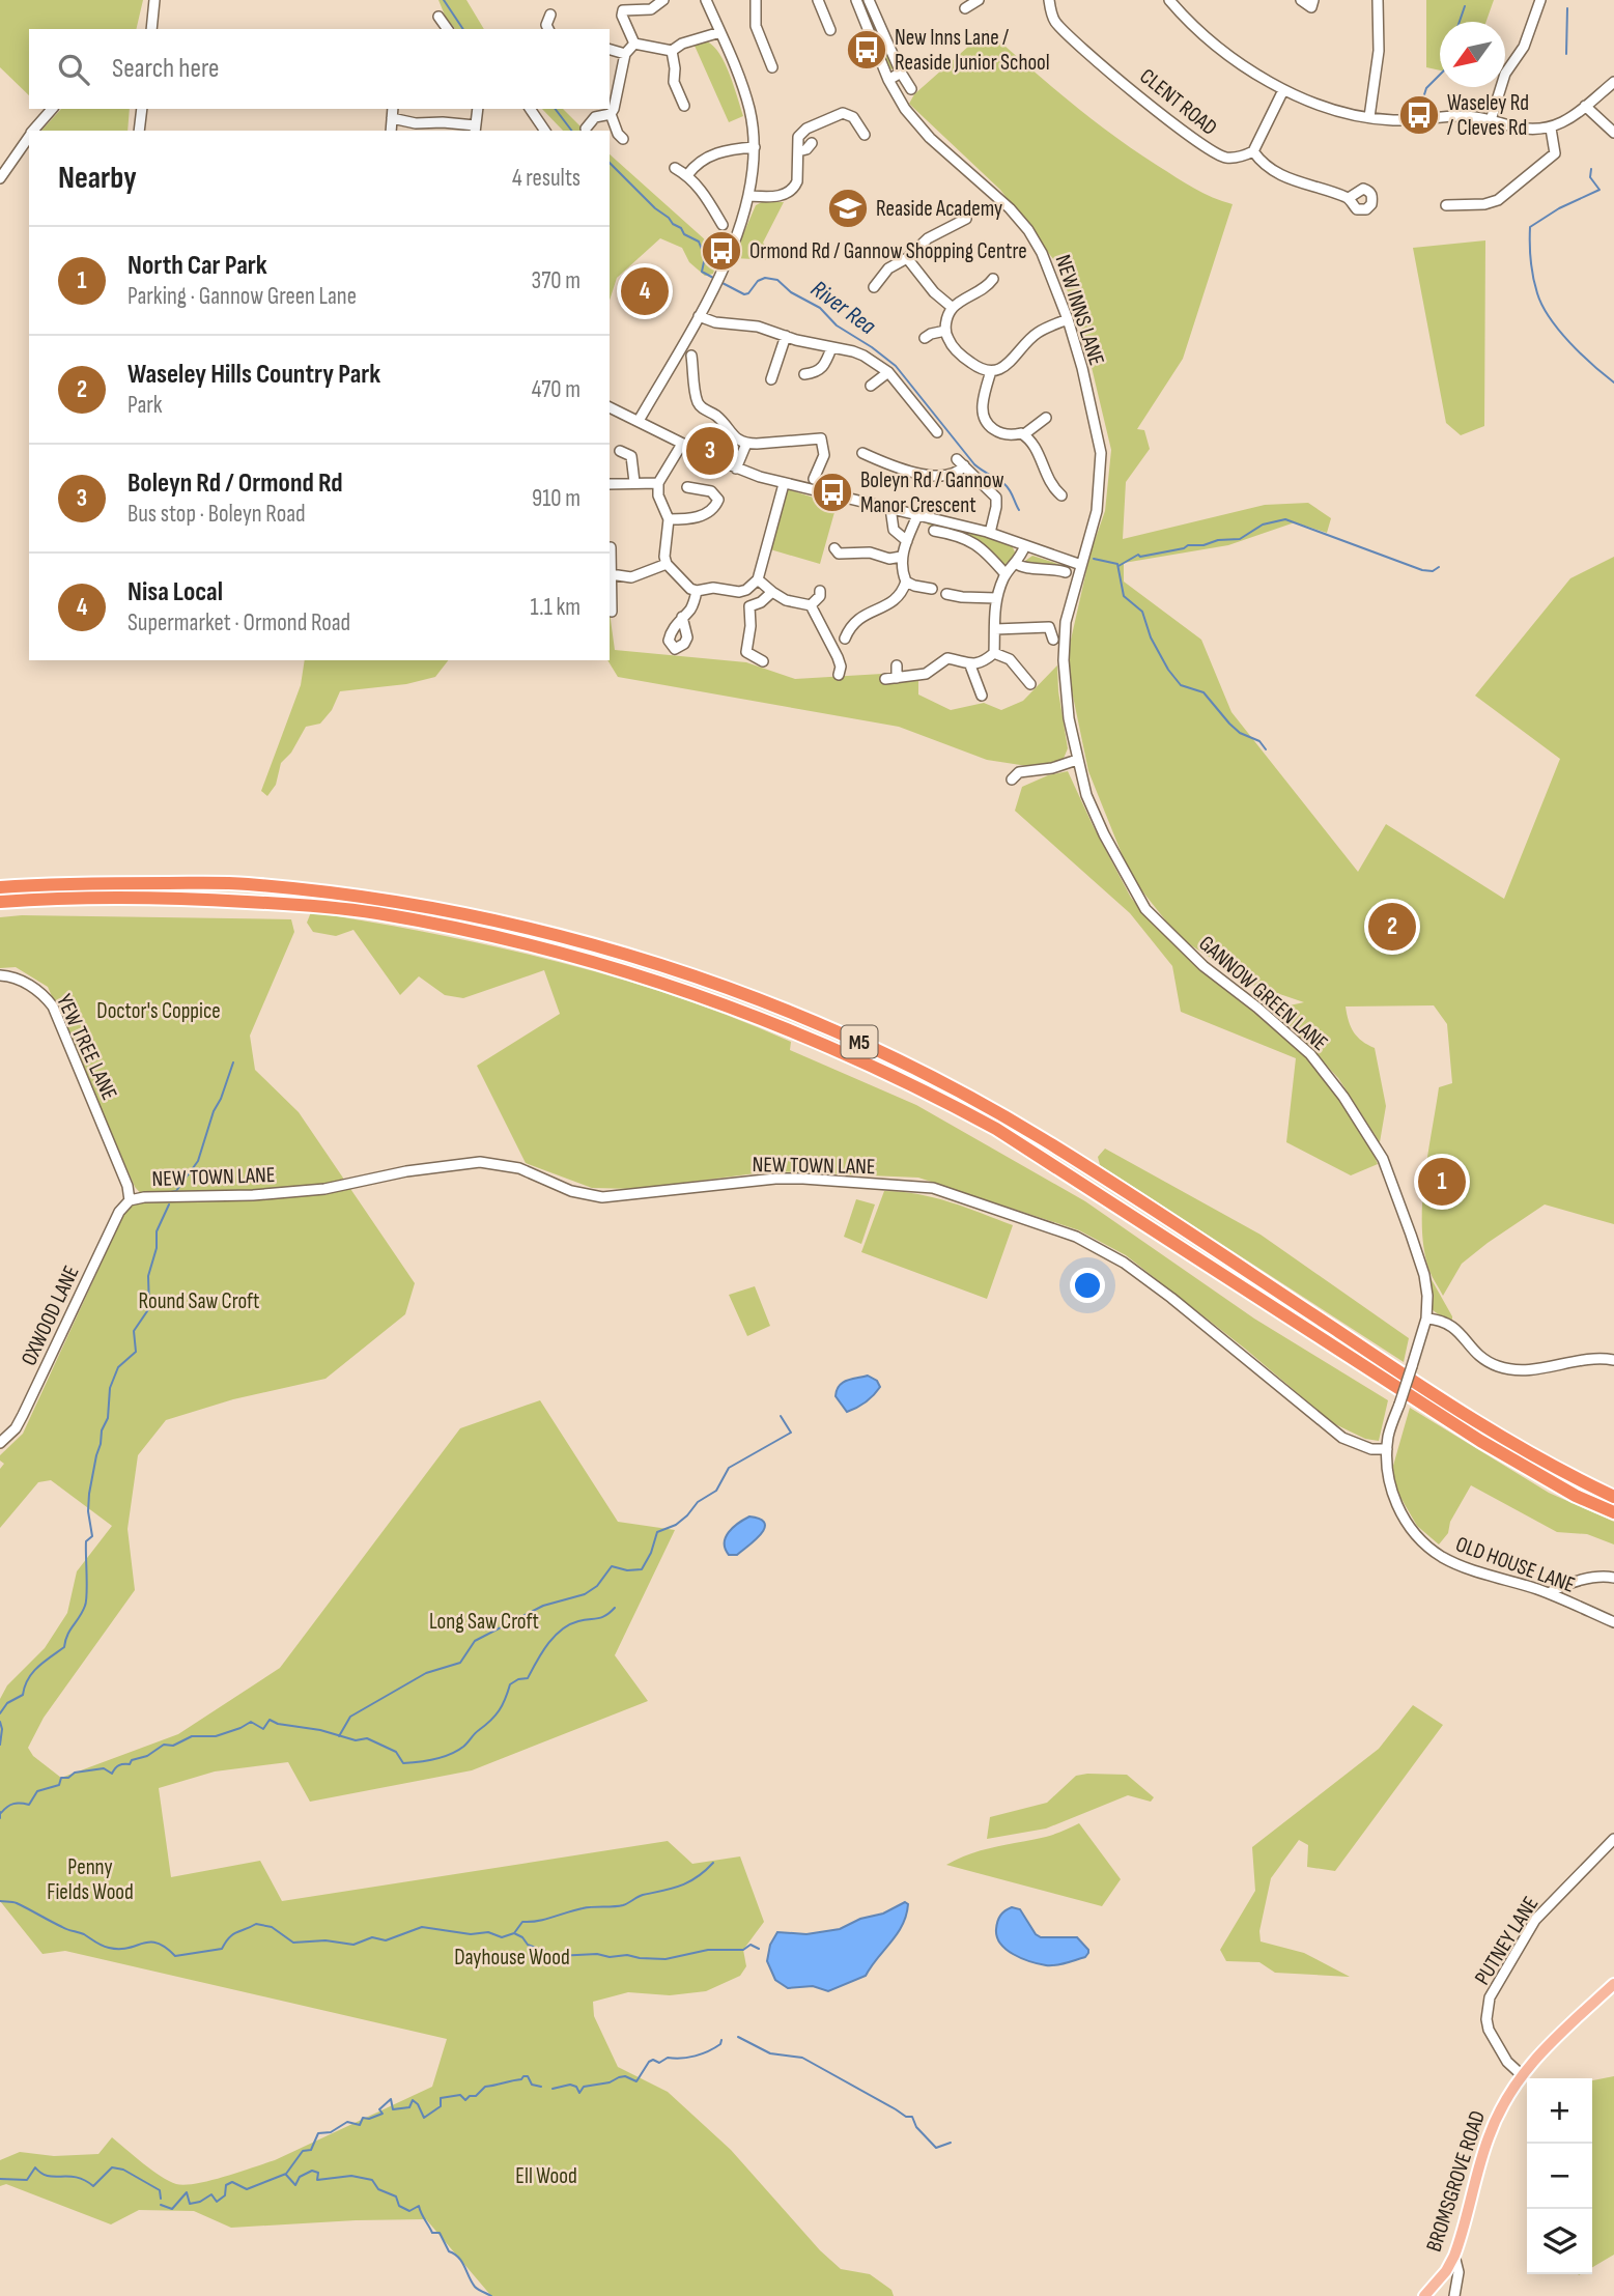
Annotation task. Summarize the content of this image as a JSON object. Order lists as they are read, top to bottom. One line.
{"streets":{"highway":["M5"],"main road":["BROMSGROVE ROAD"],"street":["CLENT ROAD","NEW INNS LANE","GANNOW GREEN LANE","YEW TREE LANE","NEW TOWN LANE","OXWOOD LANE","OLD HOUSE LANE","PUTNEY LANE"]},"crossings":[["NEW INNS LANE","GANNOW GREEN LANE"],["GANNOW GREEN LANE","NEW TOWN LANE"],["GANNOW GREEN LANE","OLD HOUSE LANE"],["YEW TREE LANE","NEW TOWN LANE"],["YEW TREE LANE","OXWOOD LANE"],["NEW TOWN LANE","OXWOOD LANE"],["NEW TOWN LANE","OLD HOUSE LANE"],["PUTNEY LANE","BROMSGROVE ROAD"]],"water":["River Rea"],"parks":["Doctor's Coppice","Round Saw Croft","Long Saw Croft","Penny Fields Wood","Dayhouse Wood","Ell Wood"],"places":{"bus stop":["New Inns Lane / Reaside Junior School","Waseley Rd / Cleves Rd","Ormond Rd / Gannow Shopping Centre","Boleyn Rd / Gannow Manor Crescent"],"school or university":["Reaside Academy"]},"north":"bottom left","page":{"search":"Search here","heading":["Nearby","4 results"],"list":[{"mark":"1","name":"North Car Park","note":"Parking · Gannow Green Lane","value":"370 m"},{"mark":"2","name":"Waseley Hills Country Park","note":"Park","value":"470 m"},{"mark":"3","name":"Boleyn Rd / Ormond Rd","note":"Bus stop · Boleyn Road","value":"910 m"},{"mark":"4","name":"Nisa Local","note":"Supermarket · Ormond Road","value":"1.1 km"}],"pins":["4","3","2","1"],"map_buttons":["+","−"]}}
